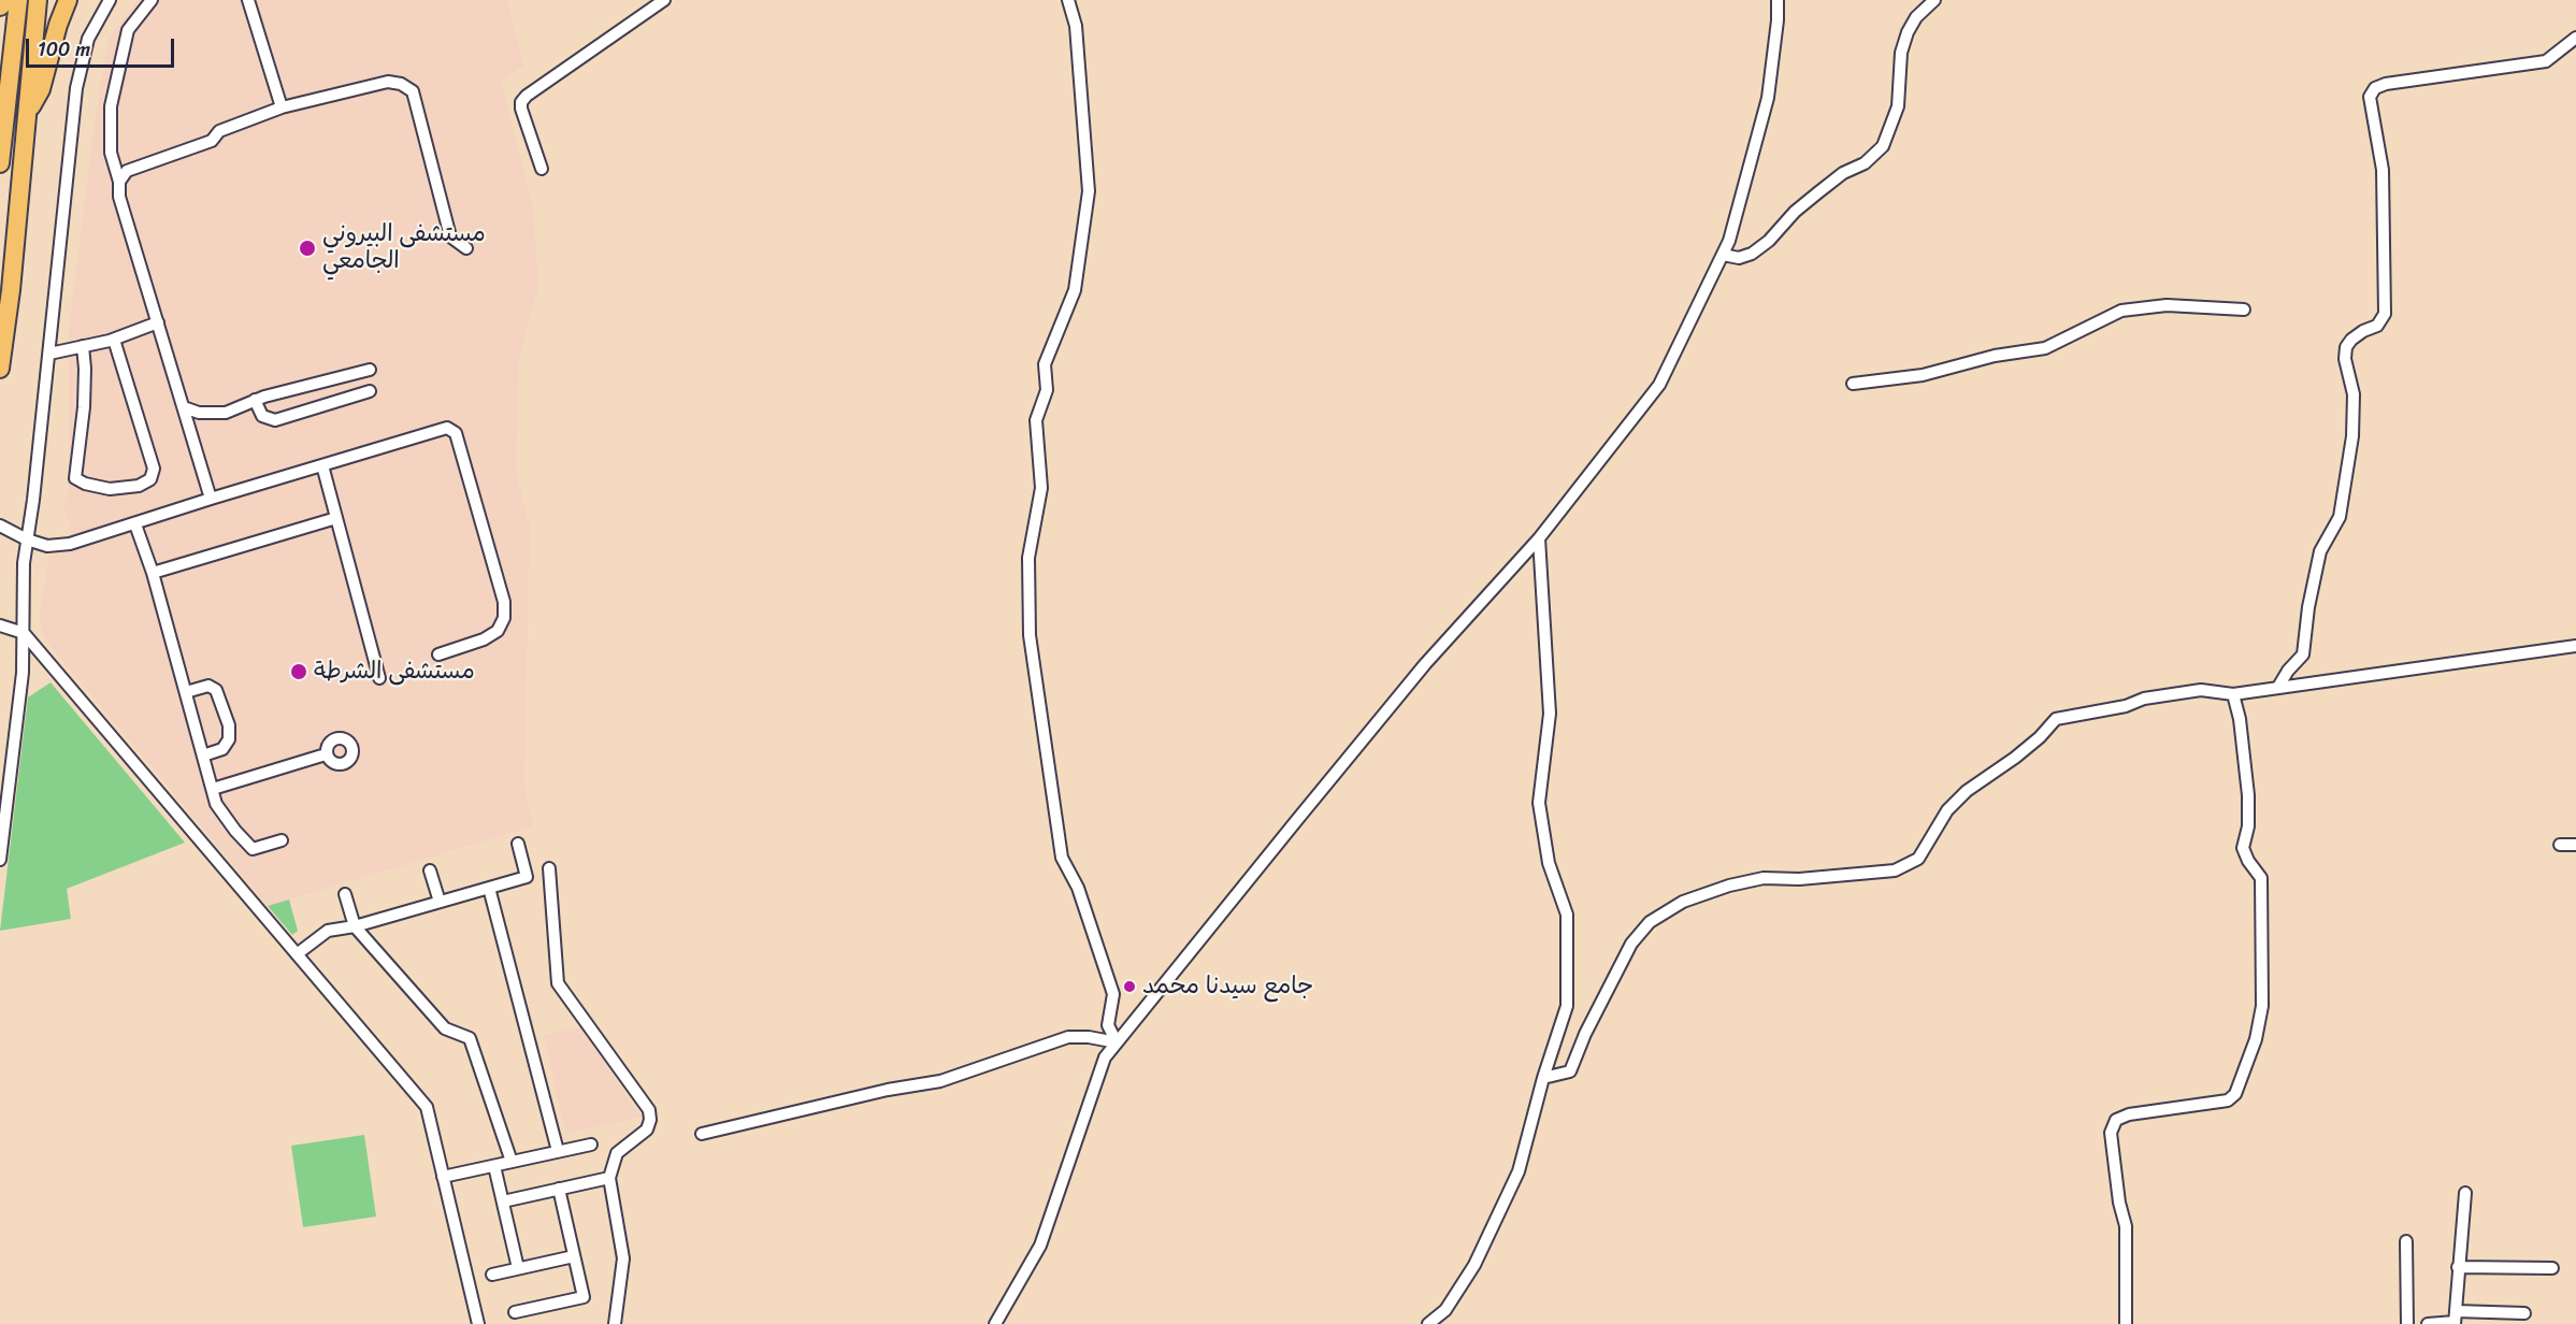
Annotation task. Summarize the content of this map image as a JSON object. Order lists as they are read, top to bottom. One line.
{"places":["مستشفى البيروني الجامعي","مستشفى الشرطة","جامع سيدنا محمد"],"scale_bar":"100 m"}
